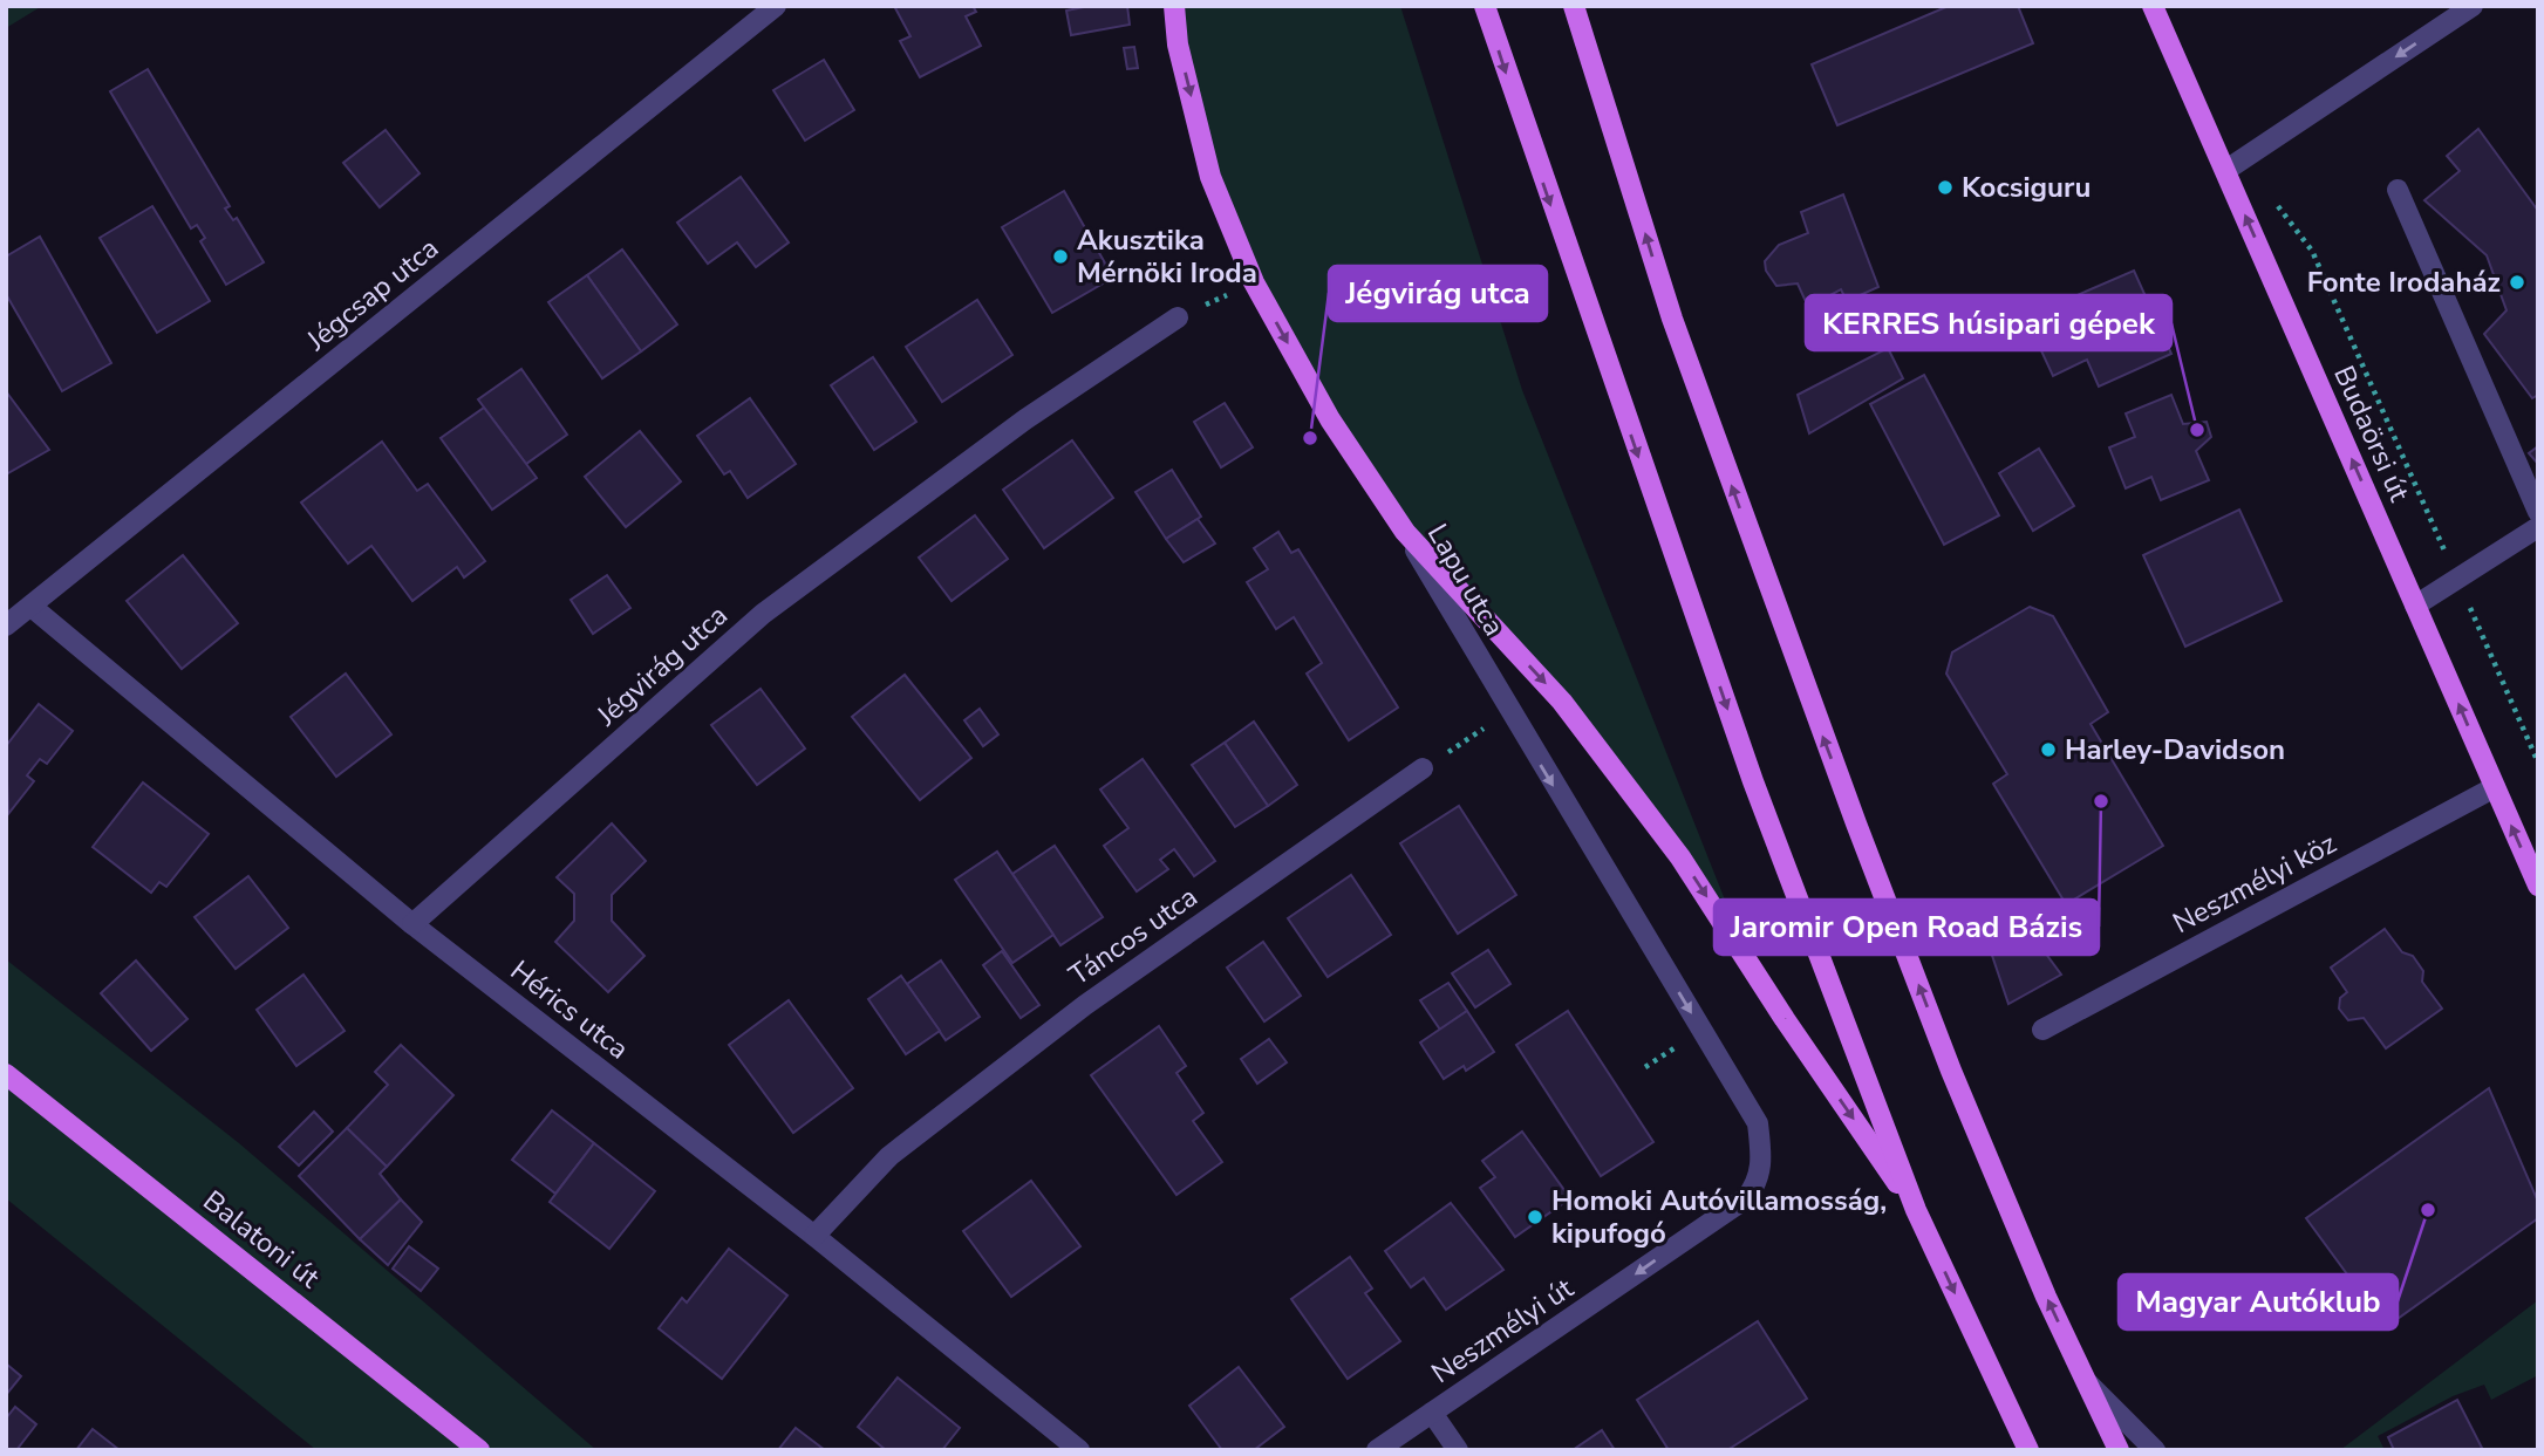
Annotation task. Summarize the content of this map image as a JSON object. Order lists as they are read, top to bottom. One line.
{"streets":{"main road":["Budaörsi út","Lapu utca","Balatoni út"],"street":["Jégcsap utca","Jégvirág utca","Neszmélyi köz","Táncos utca","Hérics utca","Neszmélyi út"]},"crossings":[["Jégcsap utca","Hérics utca"],["Budaörsi út","Neszmélyi köz"],["Lapu utca","Neszmélyi út"],["Jégvirág utca","Hérics utca"],["Táncos utca","Hérics utca"]],"one_way":["Budaörsi út","Neszmélyi út"],"places":["Kocsiguru","Akusztika Mérnöki Iroda","Fonte Irodaház","KERRES húsipari gépek","Jégvirág utca","Harley-Davidson","Jaromir Open Road Bázis","Magyar Autóklub","Homoki Autóvillamosság, kipufogó"]}
